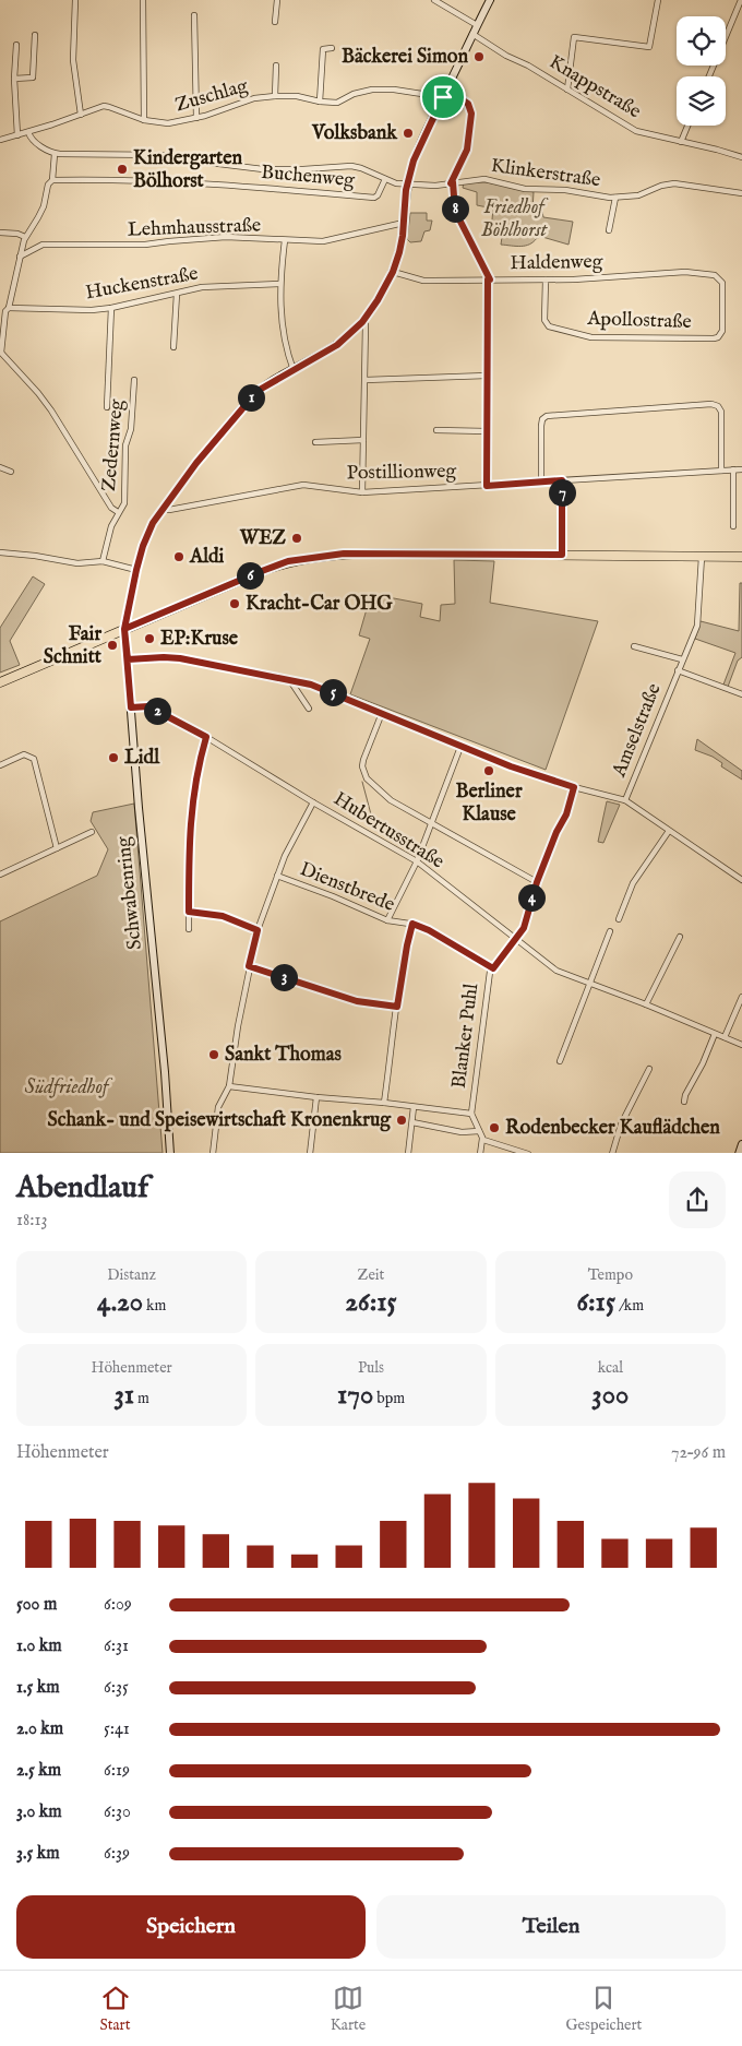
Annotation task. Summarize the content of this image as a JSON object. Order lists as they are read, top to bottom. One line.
{"streets":{"street":["Knappstraße","Zuschlag","Klinkerstraße","Buchenweg","Lehmhausstraße","Haldenweg","Huckenstraße","Apollostraße","Zedernweg","Postillionweg","Amselstraße","Hubertusstraße","Dienstbrede","Schwabenring","Blanker Puhl"]},"crossings":[["Knappstraße","Schwabenring"],["Zuschlag","Schwabenring"],["Klinkerstraße","Buchenweg"],["Klinkerstraße","Schwabenring"],["Lehmhausstraße","Schwabenring"],["Haldenweg","Apollostraße"],["Haldenweg","Schwabenring"],["Postillionweg","Schwabenring"],["Hubertusstraße","Schwabenring"],["Hubertusstraße","Blanker Puhl"],["Dienstbrede","Blanker Puhl"]],"parks":["Friedhof Böhlhorst","Südfriedhof"],"places":["Bäckerei Simon","Volksbank","Kindergarten Bölhorst","WEZ","Aldi","Kracht-Car OHG","EP:Kruse","Fair Schnitt","Lidl","Berliner Klause","Sankt Thomas","Schank- und Speisewirtschaft Kronenkrug","Rodenbecker Kauflädchen"],"page":{"pins":["8","1","7","6","5","2","4","3"],"heading":["Abendlauf","18:13"],"stats":[["Distanz","4.20 km"],["Zeit","26:15"],["Tempo","6:15 /km"],["Höhenmeter","31 m"],["Puls","170 bpm"],["kcal","300"]],"chart":["Höhenmeter","72–96 m"],"list":[{"name":"500 m","note":"6:09"},{"name":"1.0 km","note":"6:31"},{"name":"1.5 km","note":"6:35"},{"name":"2.0 km","note":"5:41"},{"name":"2.5 km","note":"6:19"},{"name":"3.0 km","note":"6:30"},{"name":"3.5 km","note":"6:39"}],"buttons":["Speichern","Teilen"],"tabs":["Start","Karte","Gespeichert"]}}
